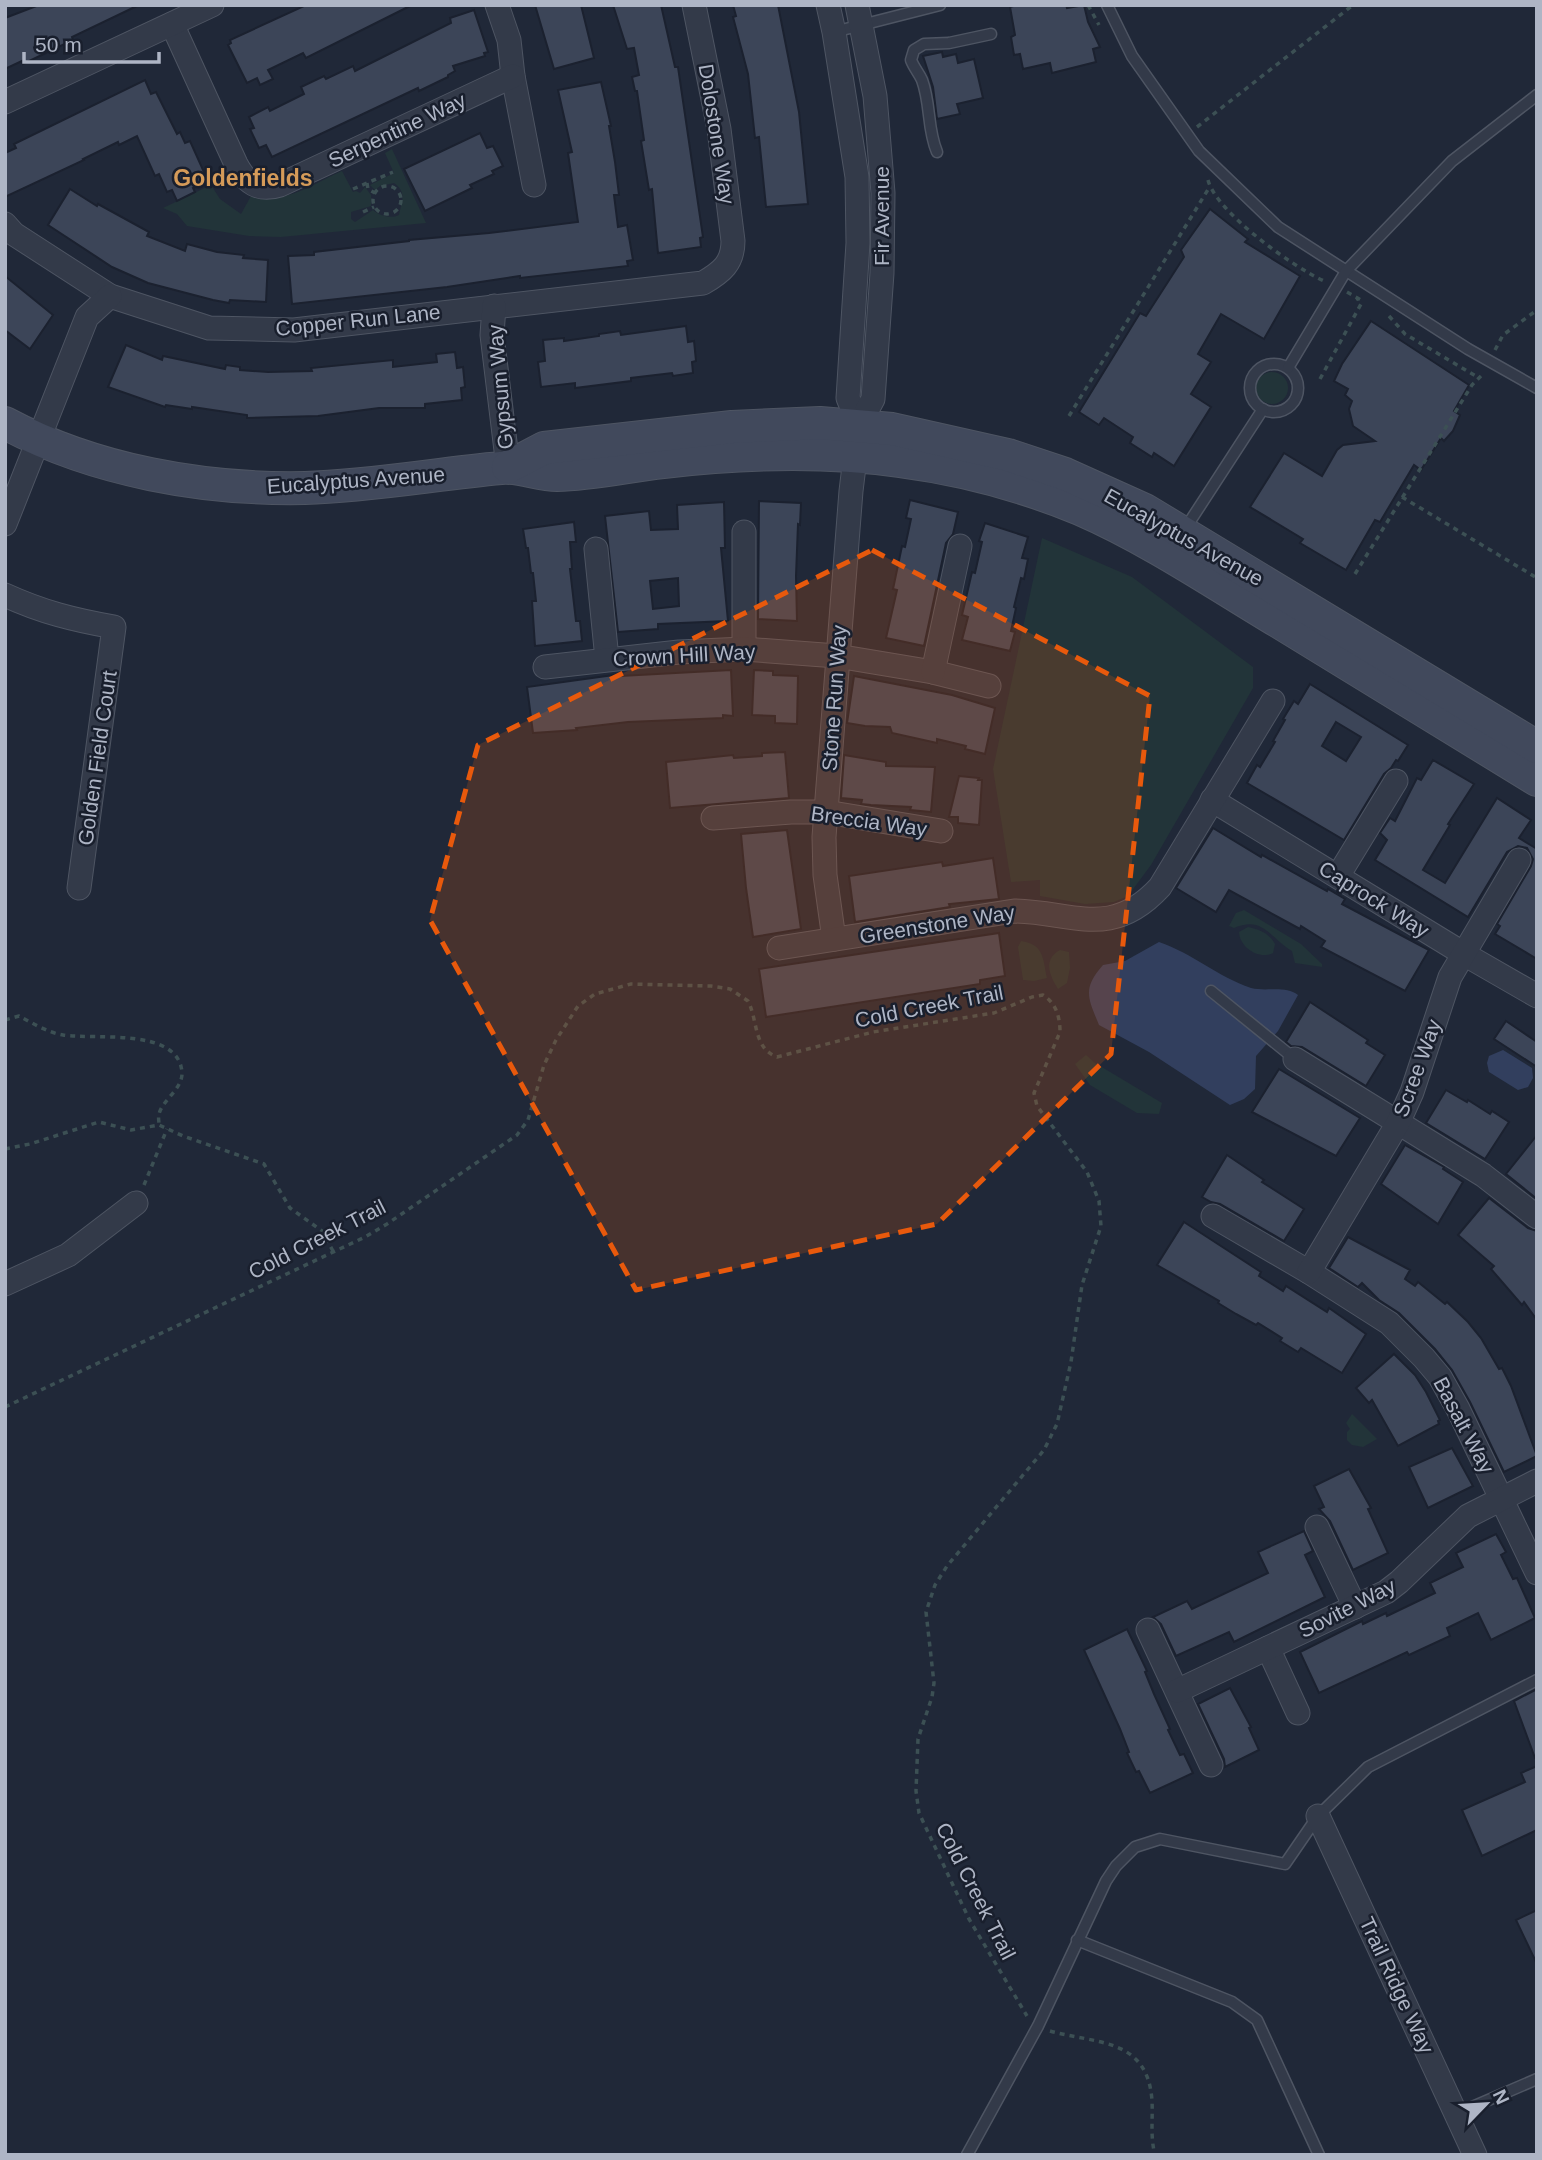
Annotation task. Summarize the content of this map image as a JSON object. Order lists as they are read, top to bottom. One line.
{"streets":{"main road":["Eucalyptus Avenue"],"street":["Serpentine Way","Dolostone Way","Fir Avenue","Copper Run Lane","Gypsum Way","Crown Hill Way","Stone Run Way","Golden Field Court","Breccia Way","Caprock Way","Greenstone Way","Scree Way","Basalt Way","Sovite Way","Trail Ridge Way"],"path":["Cold Creek Trail"]},"crossings":[["Dolostone Way","Copper Run Lane"],["Fir Avenue","Eucalyptus Avenue"],["Fir Avenue","Stone Run Way"],["Copper Run Lane","Gypsum Way"],["Gypsum Way","Eucalyptus Avenue"],["Eucalyptus Avenue","Stone Run Way"],["Crown Hill Way","Stone Run Way"],["Stone Run Way","Breccia Way"],["Stone Run Way","Greenstone Way"],["Caprock Way","Greenstone Way"],["Caprock Way","Scree Way"],["Scree Way","Basalt Way"],["Basalt Way","Sovite Way"]],"districts":["Goldenfields"],"scale_bar":"50 m","north":"top right"}
